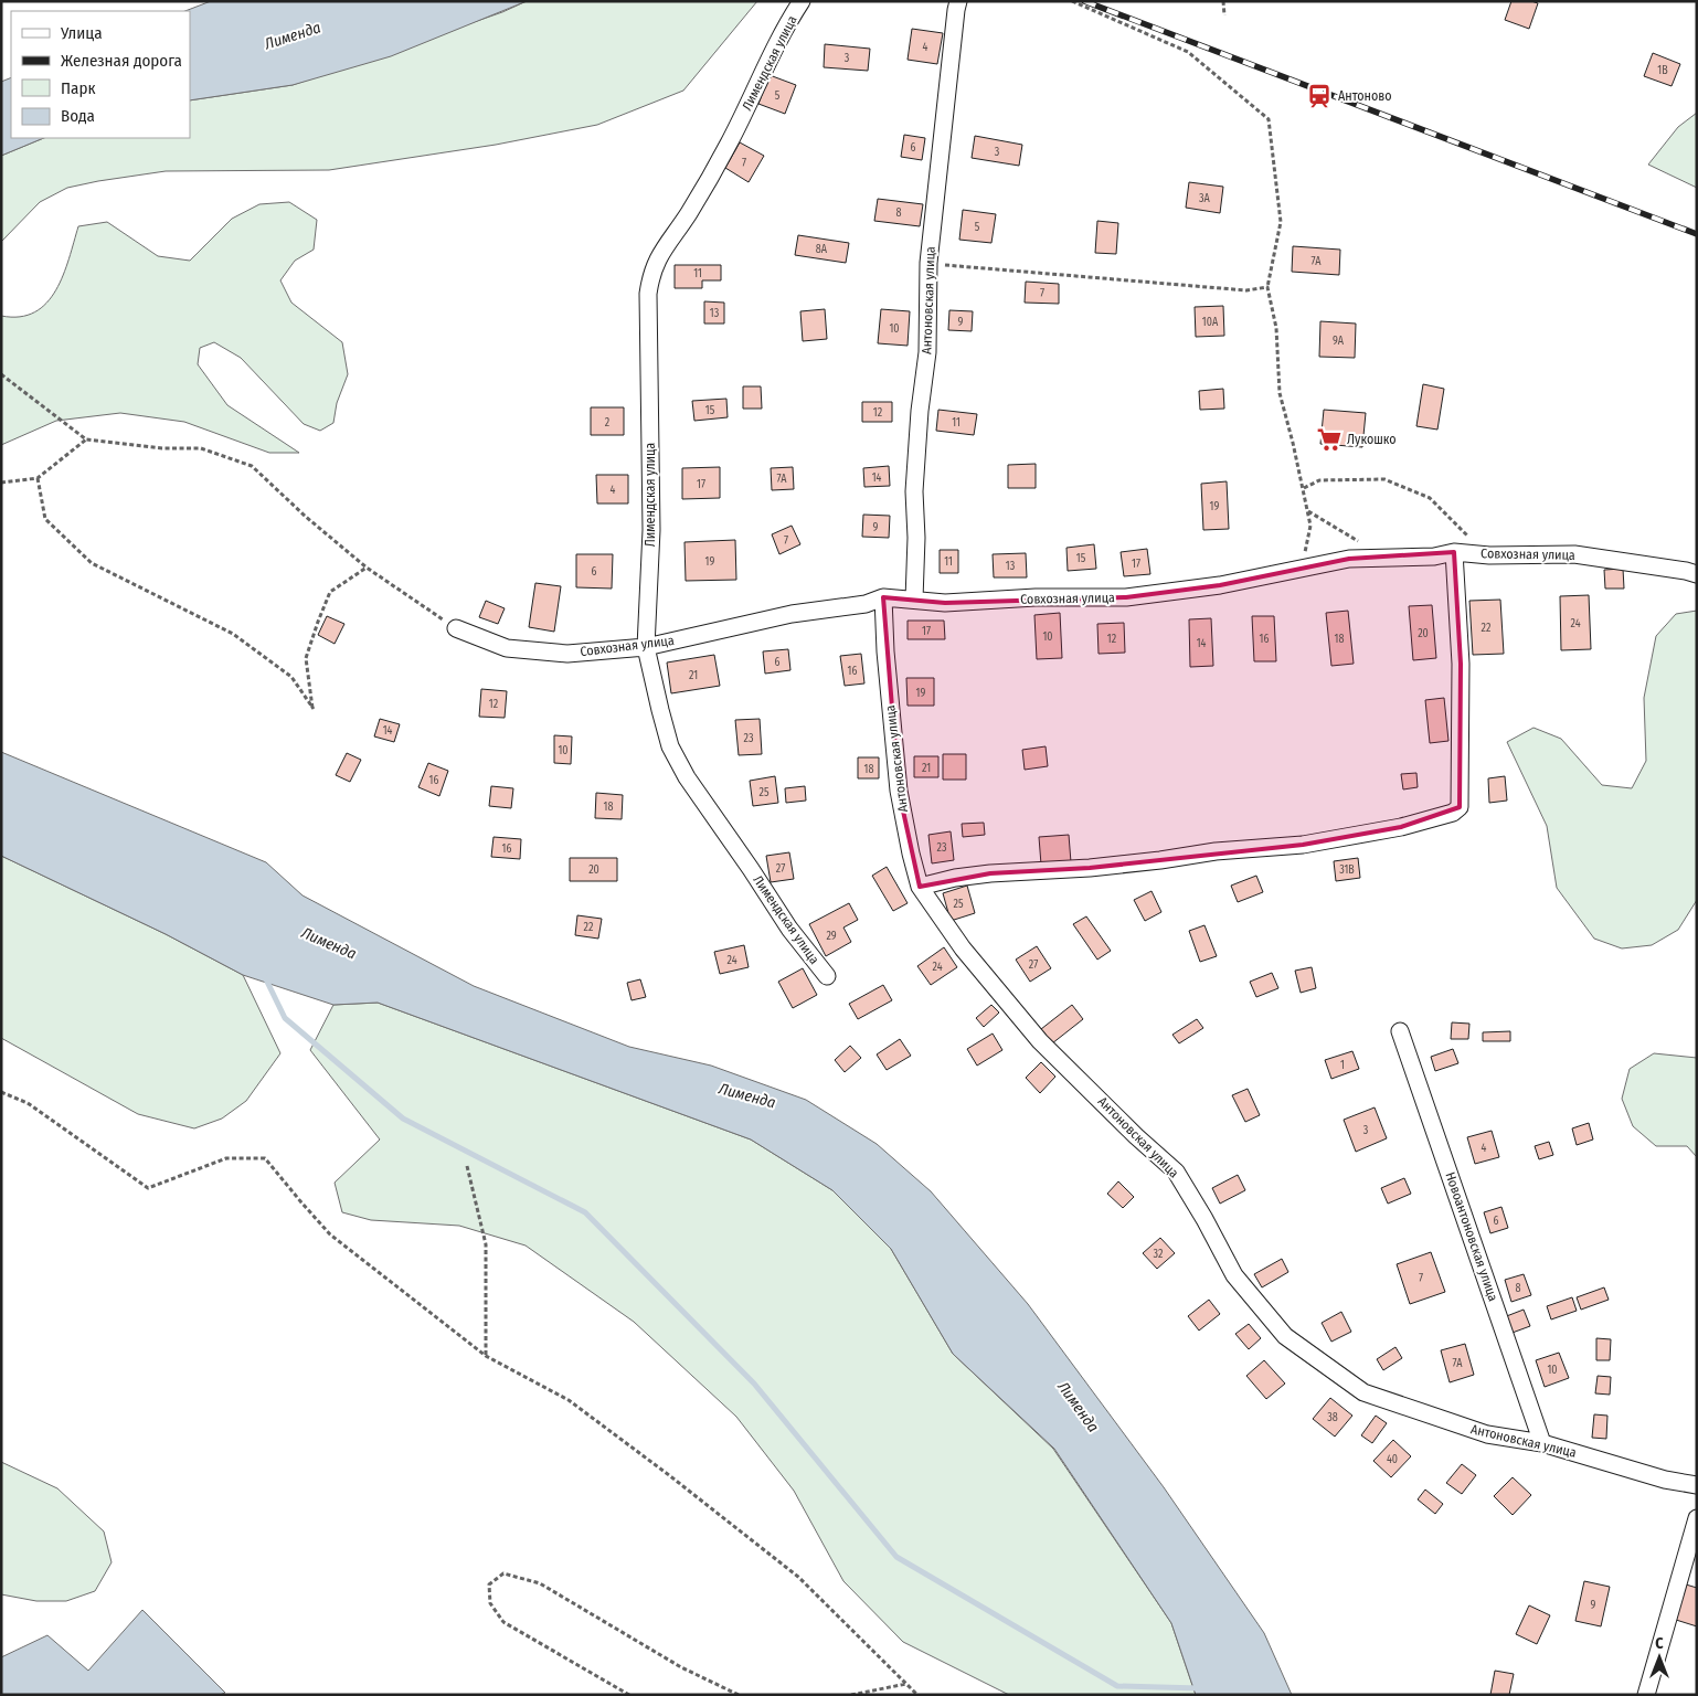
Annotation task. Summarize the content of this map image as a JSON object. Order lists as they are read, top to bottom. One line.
{"streets":{"street":["Лимендская улица","Антоновская улица","Совхозная улица","Новоантоновская улица"]},"crossings":[["Лимендская улица","Совхозная улица"],["Антоновская улица","Совхозная улица"],["Антоновская улица","Новоантоновская улица"]],"water":["Лименда"],"places":{"station":["Антоново"],"supermarket":["Лукошко"]},"house_numbers":["4","3","1В","5","6","3","7","3А","8","5","8А","7А","11","7","13","9","10А","10","9А","15","12","2","11","14","7А","17","4","19","9","7","15","19","11","17","13","6","24","22","17","20","10","12","16","18","14","6","16","21","19","12","14","23","10","21","18","16","25","18","23","16","27","20","31В","25","22","29","24","27","24","1","3","4","6","32","7","8","7А","10","38","40","9"],"legend":["Улица","Железная дорога","Парк","Вода"],"north":"top"}
